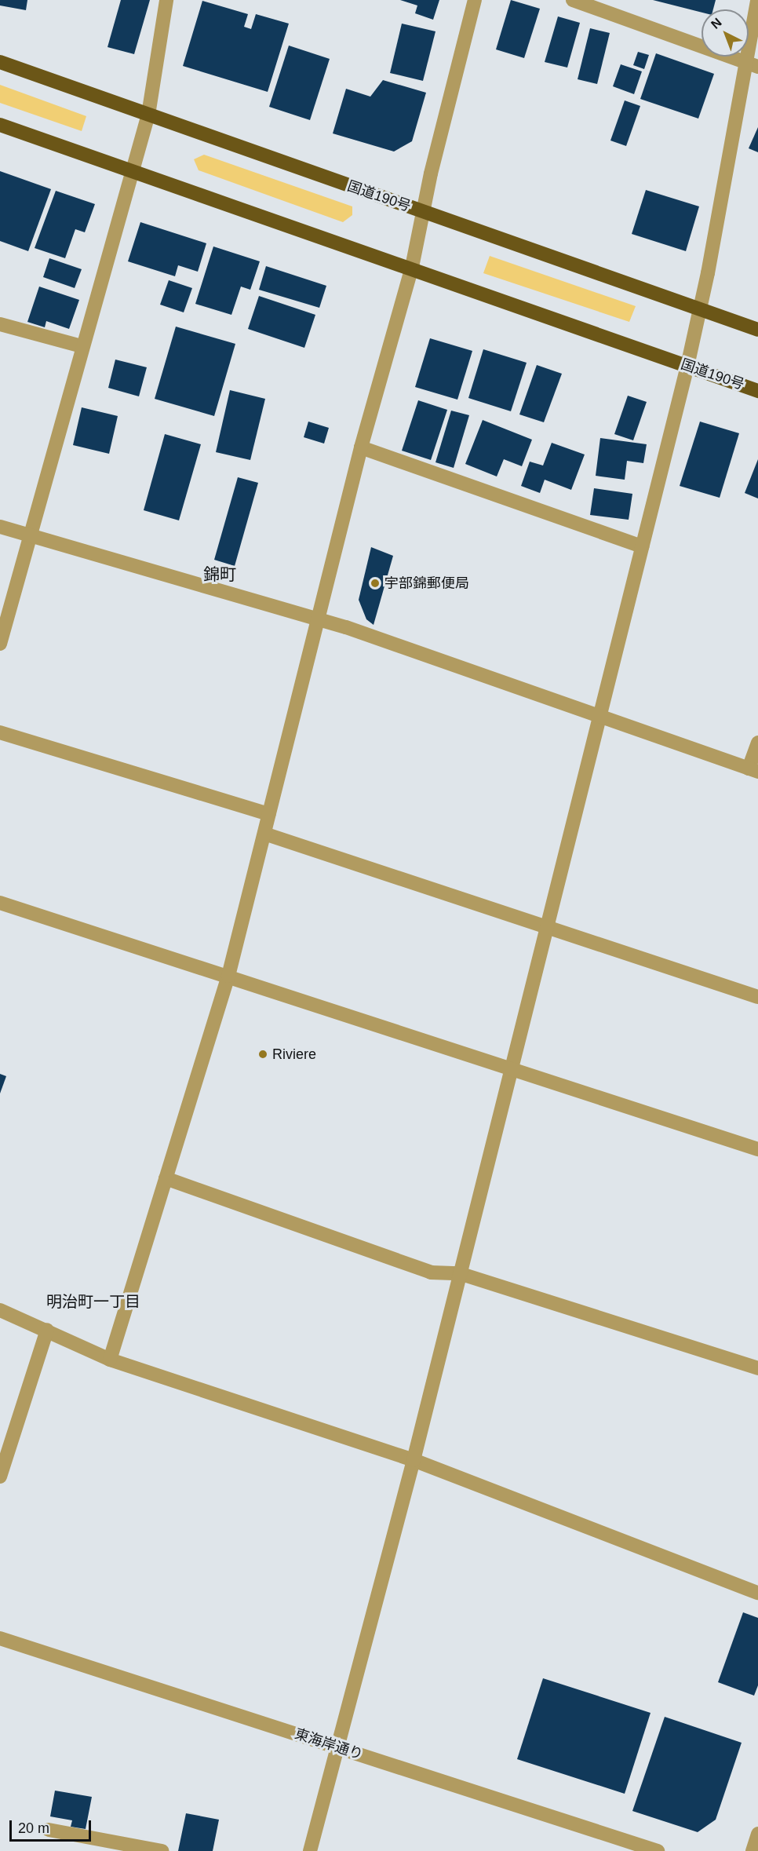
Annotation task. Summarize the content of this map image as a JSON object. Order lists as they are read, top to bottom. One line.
{"streets":{"highway":["国道190号"],"street":["東海岸通り"]},"districts":["錦町","明治町一丁目"],"places":["宇部錦郵便局","Riviere"],"scale_bar":"20 m","north":"top left"}
